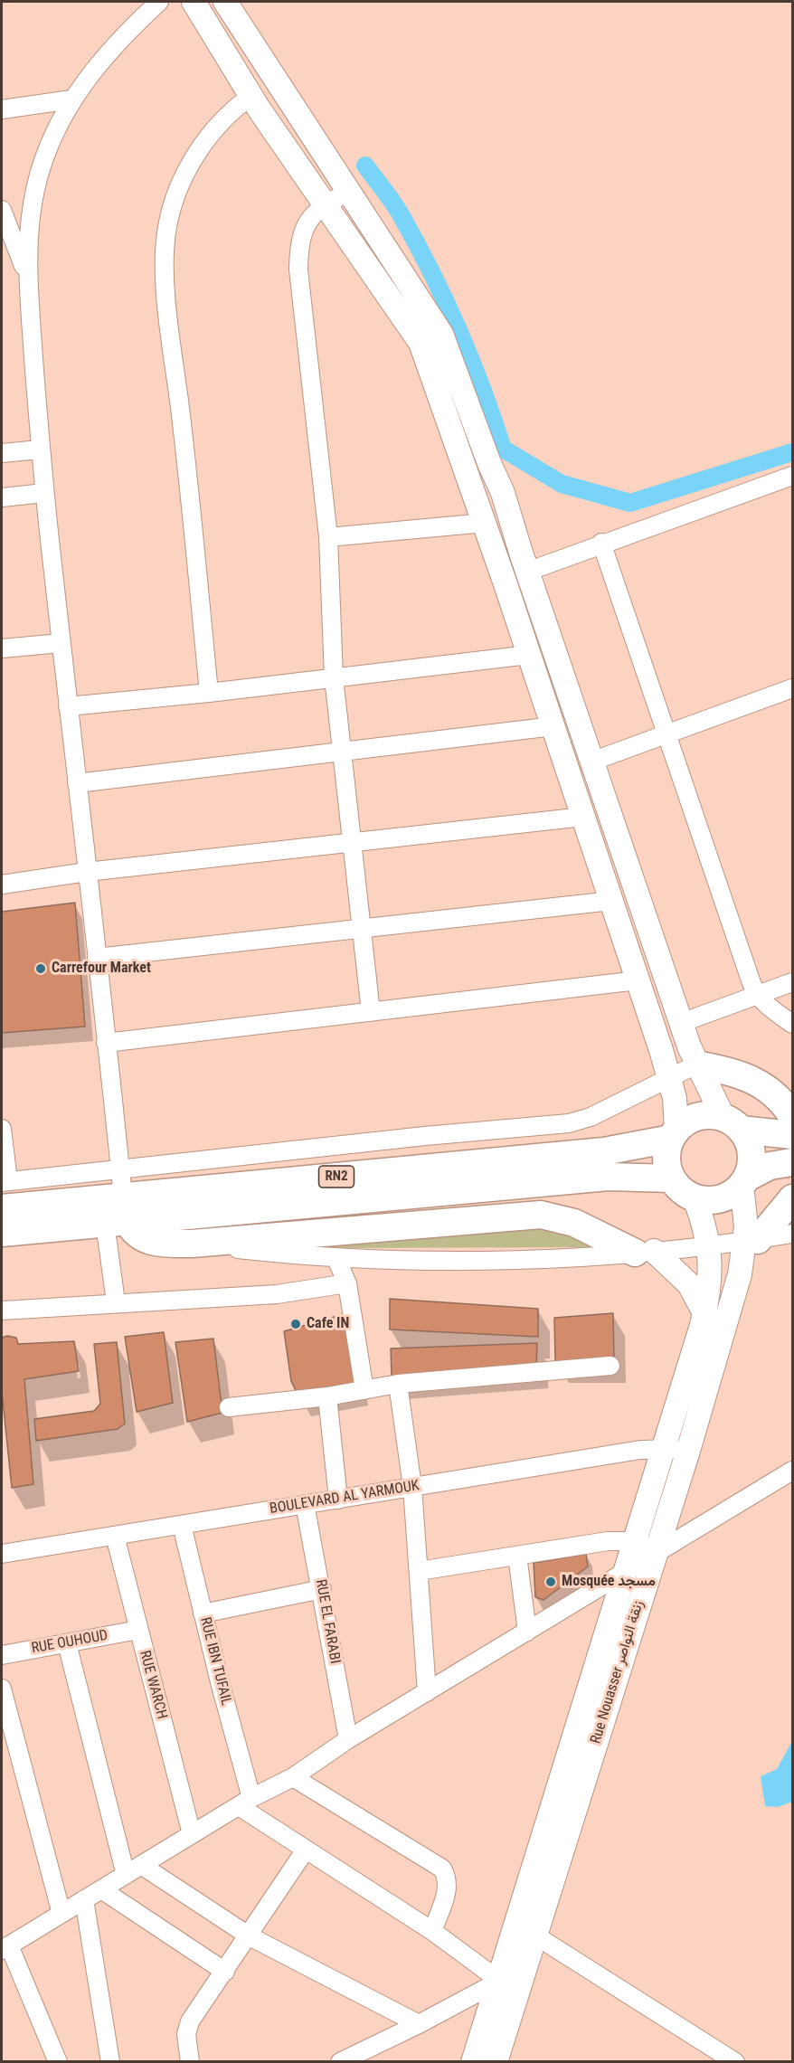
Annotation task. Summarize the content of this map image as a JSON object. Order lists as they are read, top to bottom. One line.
{"streets":{"highway":["RN2"],"main road":["Rue Nouasser زنقة النواصر"],"street":["BOULEVARD AL YARMOUK","RUE EL FARABI","RUE OUHOUD","RUE IBN TUFAIL","RUE WARCH"]},"crossings":[["RN2","Rue Nouasser زنقة النواصر"],["BOULEVARD AL YARMOUK","RUE EL FARABI"],["BOULEVARD AL YARMOUK","RUE IBN TUFAIL"],["BOULEVARD AL YARMOUK","Rue Nouasser زنقة النواصر"],["BOULEVARD AL YARMOUK","RUE WARCH"],["RUE OUHOUD","RUE WARCH"]],"places":["Carrefour Market","Cafe IN","Mosquée مسجد"]}
